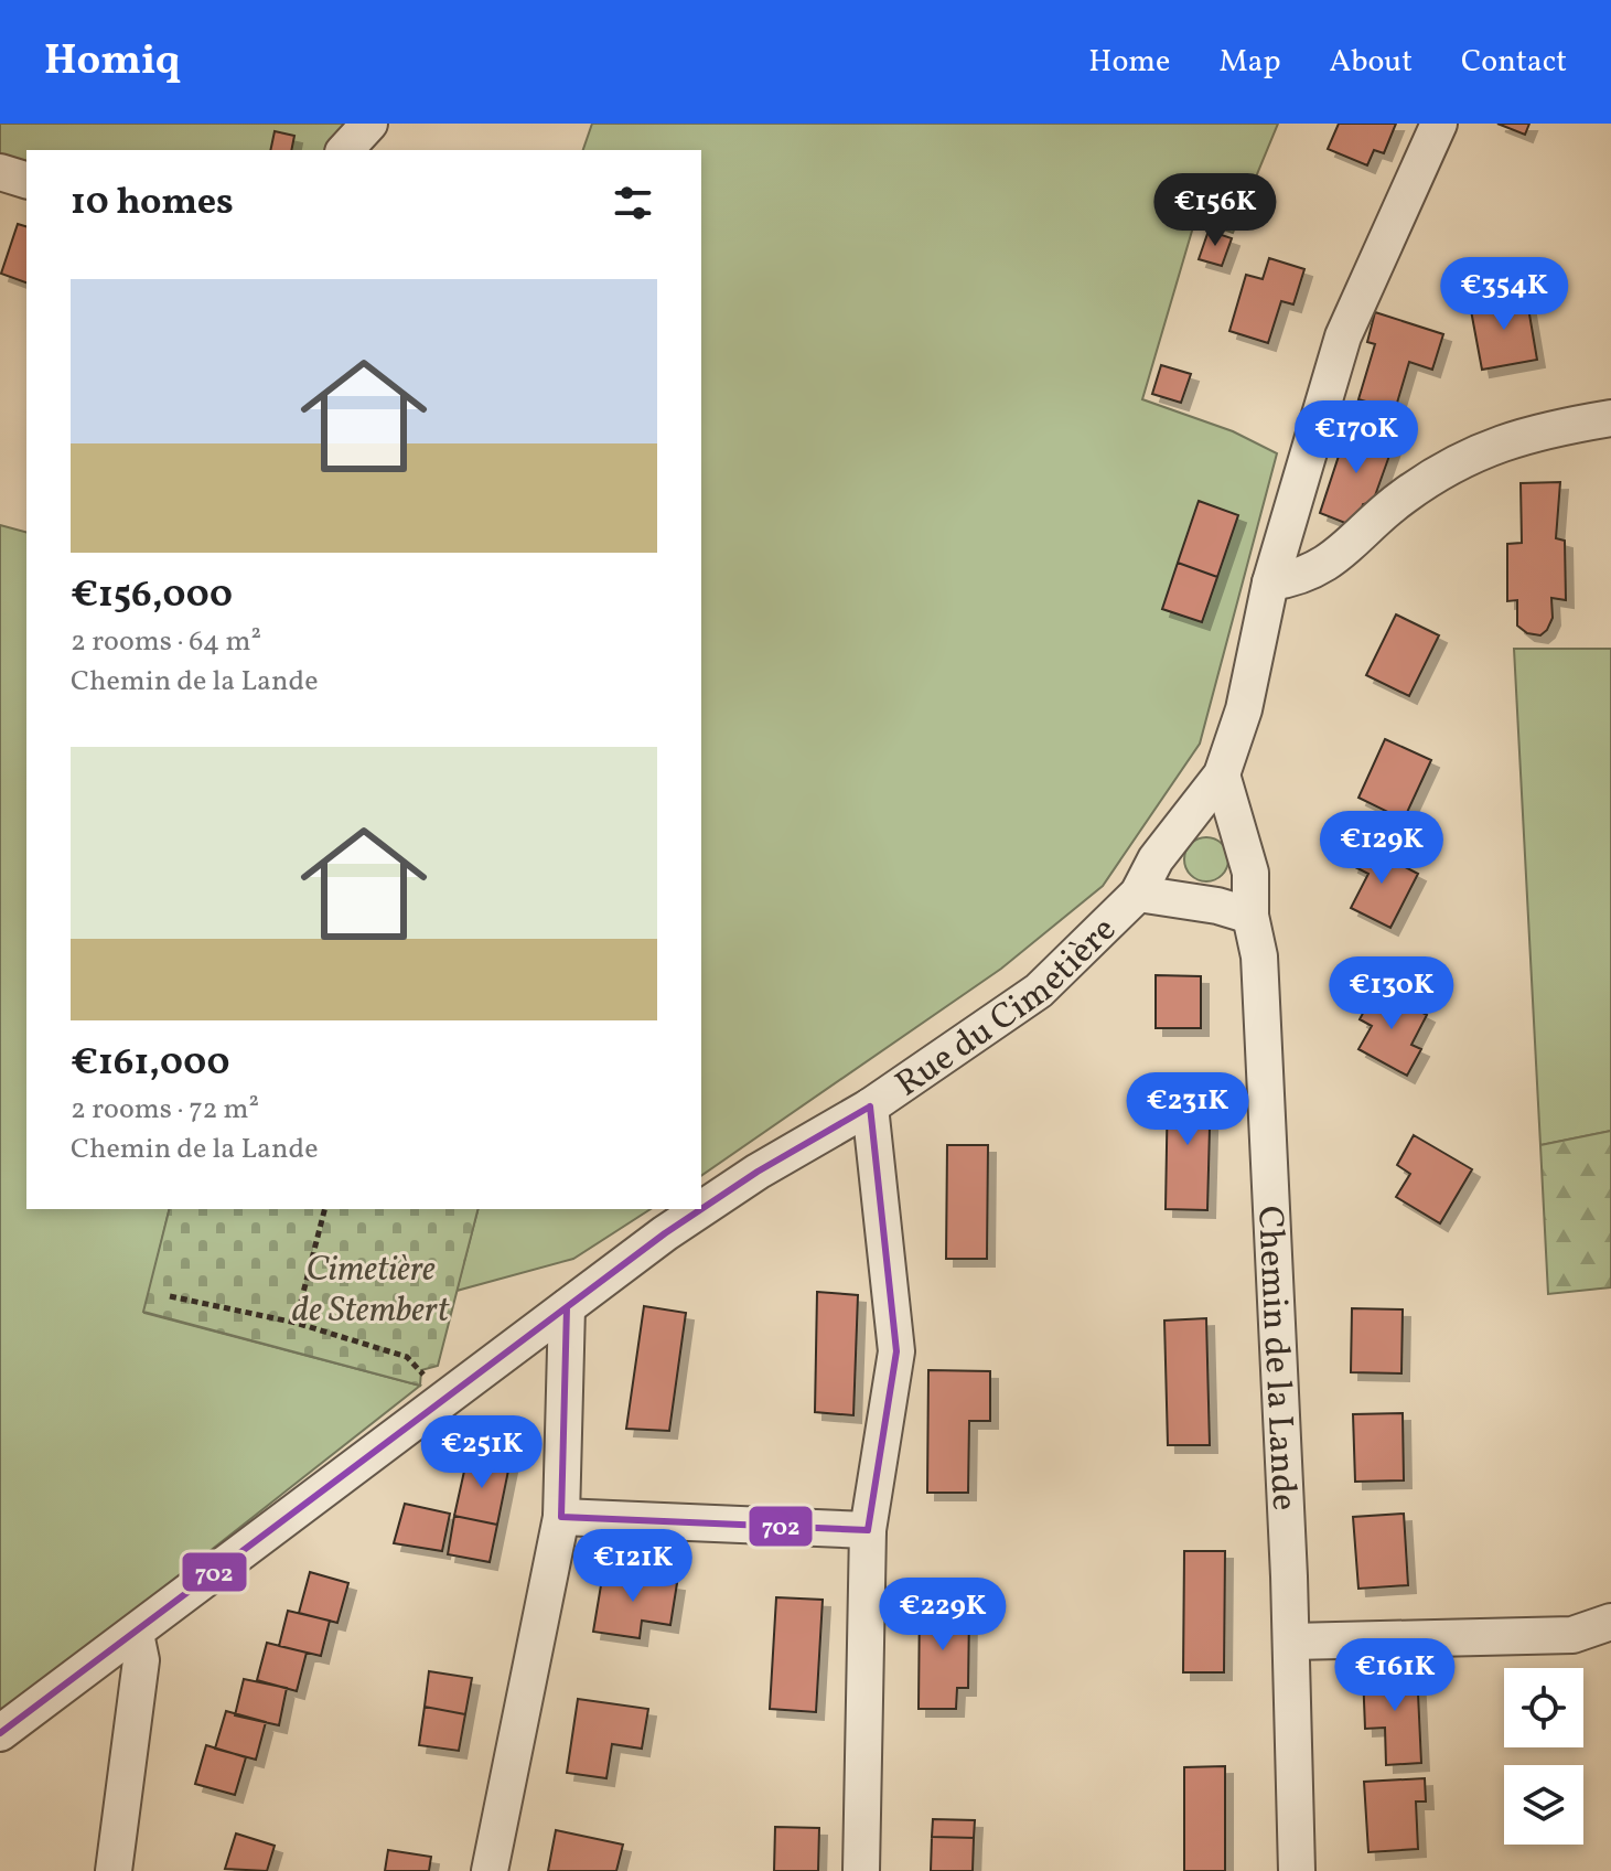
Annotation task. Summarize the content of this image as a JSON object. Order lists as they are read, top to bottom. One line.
{"streets":{"street":["Rue du Cimetière","Chemin de la Lande"]},"crossings":[["Rue du Cimetière","Chemin de la Lande"]],"parks":["Cimetière de Stembert"],"lines":["transit line 702"],"page":{"header":"Homiq","nav":["Home","Map","About","Contact"],"heading":"10 homes","price":["€156K","€354K","€170K","€129K","€130K","€231K","€251K","€121K","€229K","€161K"],"list":[{"name":"€156,000","note":"2 rooms · 64 m² · Chemin de la Lande"},{"name":"€161,000","note":"2 rooms · 72 m² · Chemin de la Lande"}]}}
